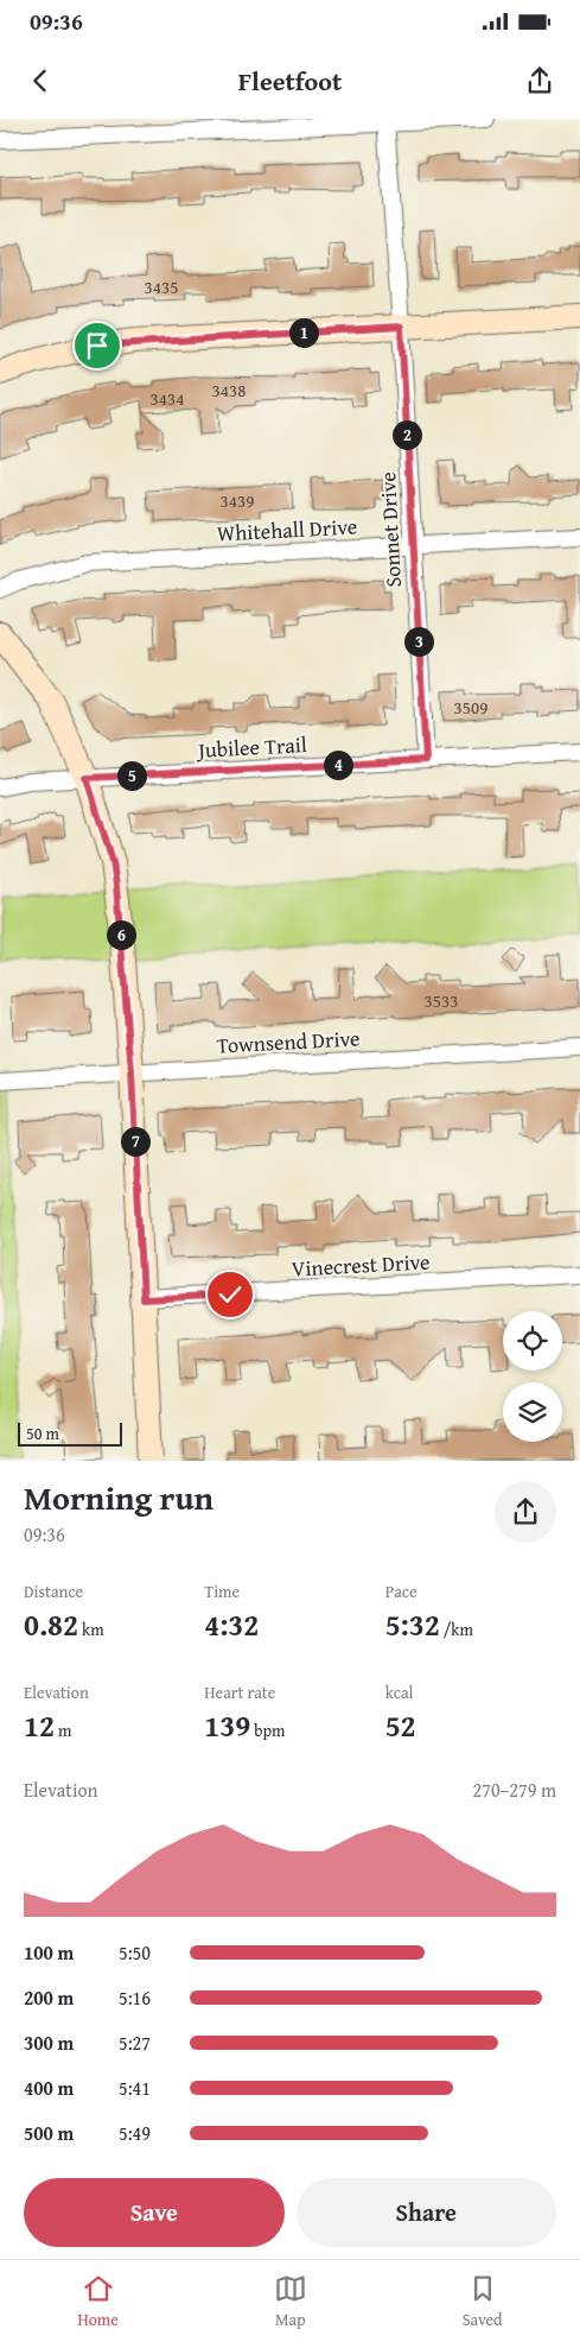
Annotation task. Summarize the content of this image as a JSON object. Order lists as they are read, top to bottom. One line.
{"streets":{"street":["Whitehall Drive","Sonnet Drive","Jubilee Trail","Townsend Drive","Vinecrest Drive"]},"crossings":[["Whitehall Drive","Sonnet Drive"],["Sonnet Drive","Jubilee Trail"]],"house_numbers":["3435","3438","3434","3439","3509","3533"],"scale_bar":"50 m","page":{"status":"09:36","header":"Fleetfoot","pins":["1","2","3","4","5","6","7"],"scale":"50 m","heading":["Morning run","09:36"],"stats":[["Distance","0.82 km"],["Time","4:32"],["Pace","5:32 /km"],["Elevation","12 m"],["Heart rate","139 bpm"],["kcal","52"]],"chart":["Elevation","270–279 m"],"list":[{"name":"100 m","note":"5:50"},{"name":"200 m","note":"5:16"},{"name":"300 m","note":"5:27"},{"name":"400 m","note":"5:41"},{"name":"500 m","note":"5:49"}],"buttons":["Save","Share"],"tabs":["Home","Map","Saved"]}}
